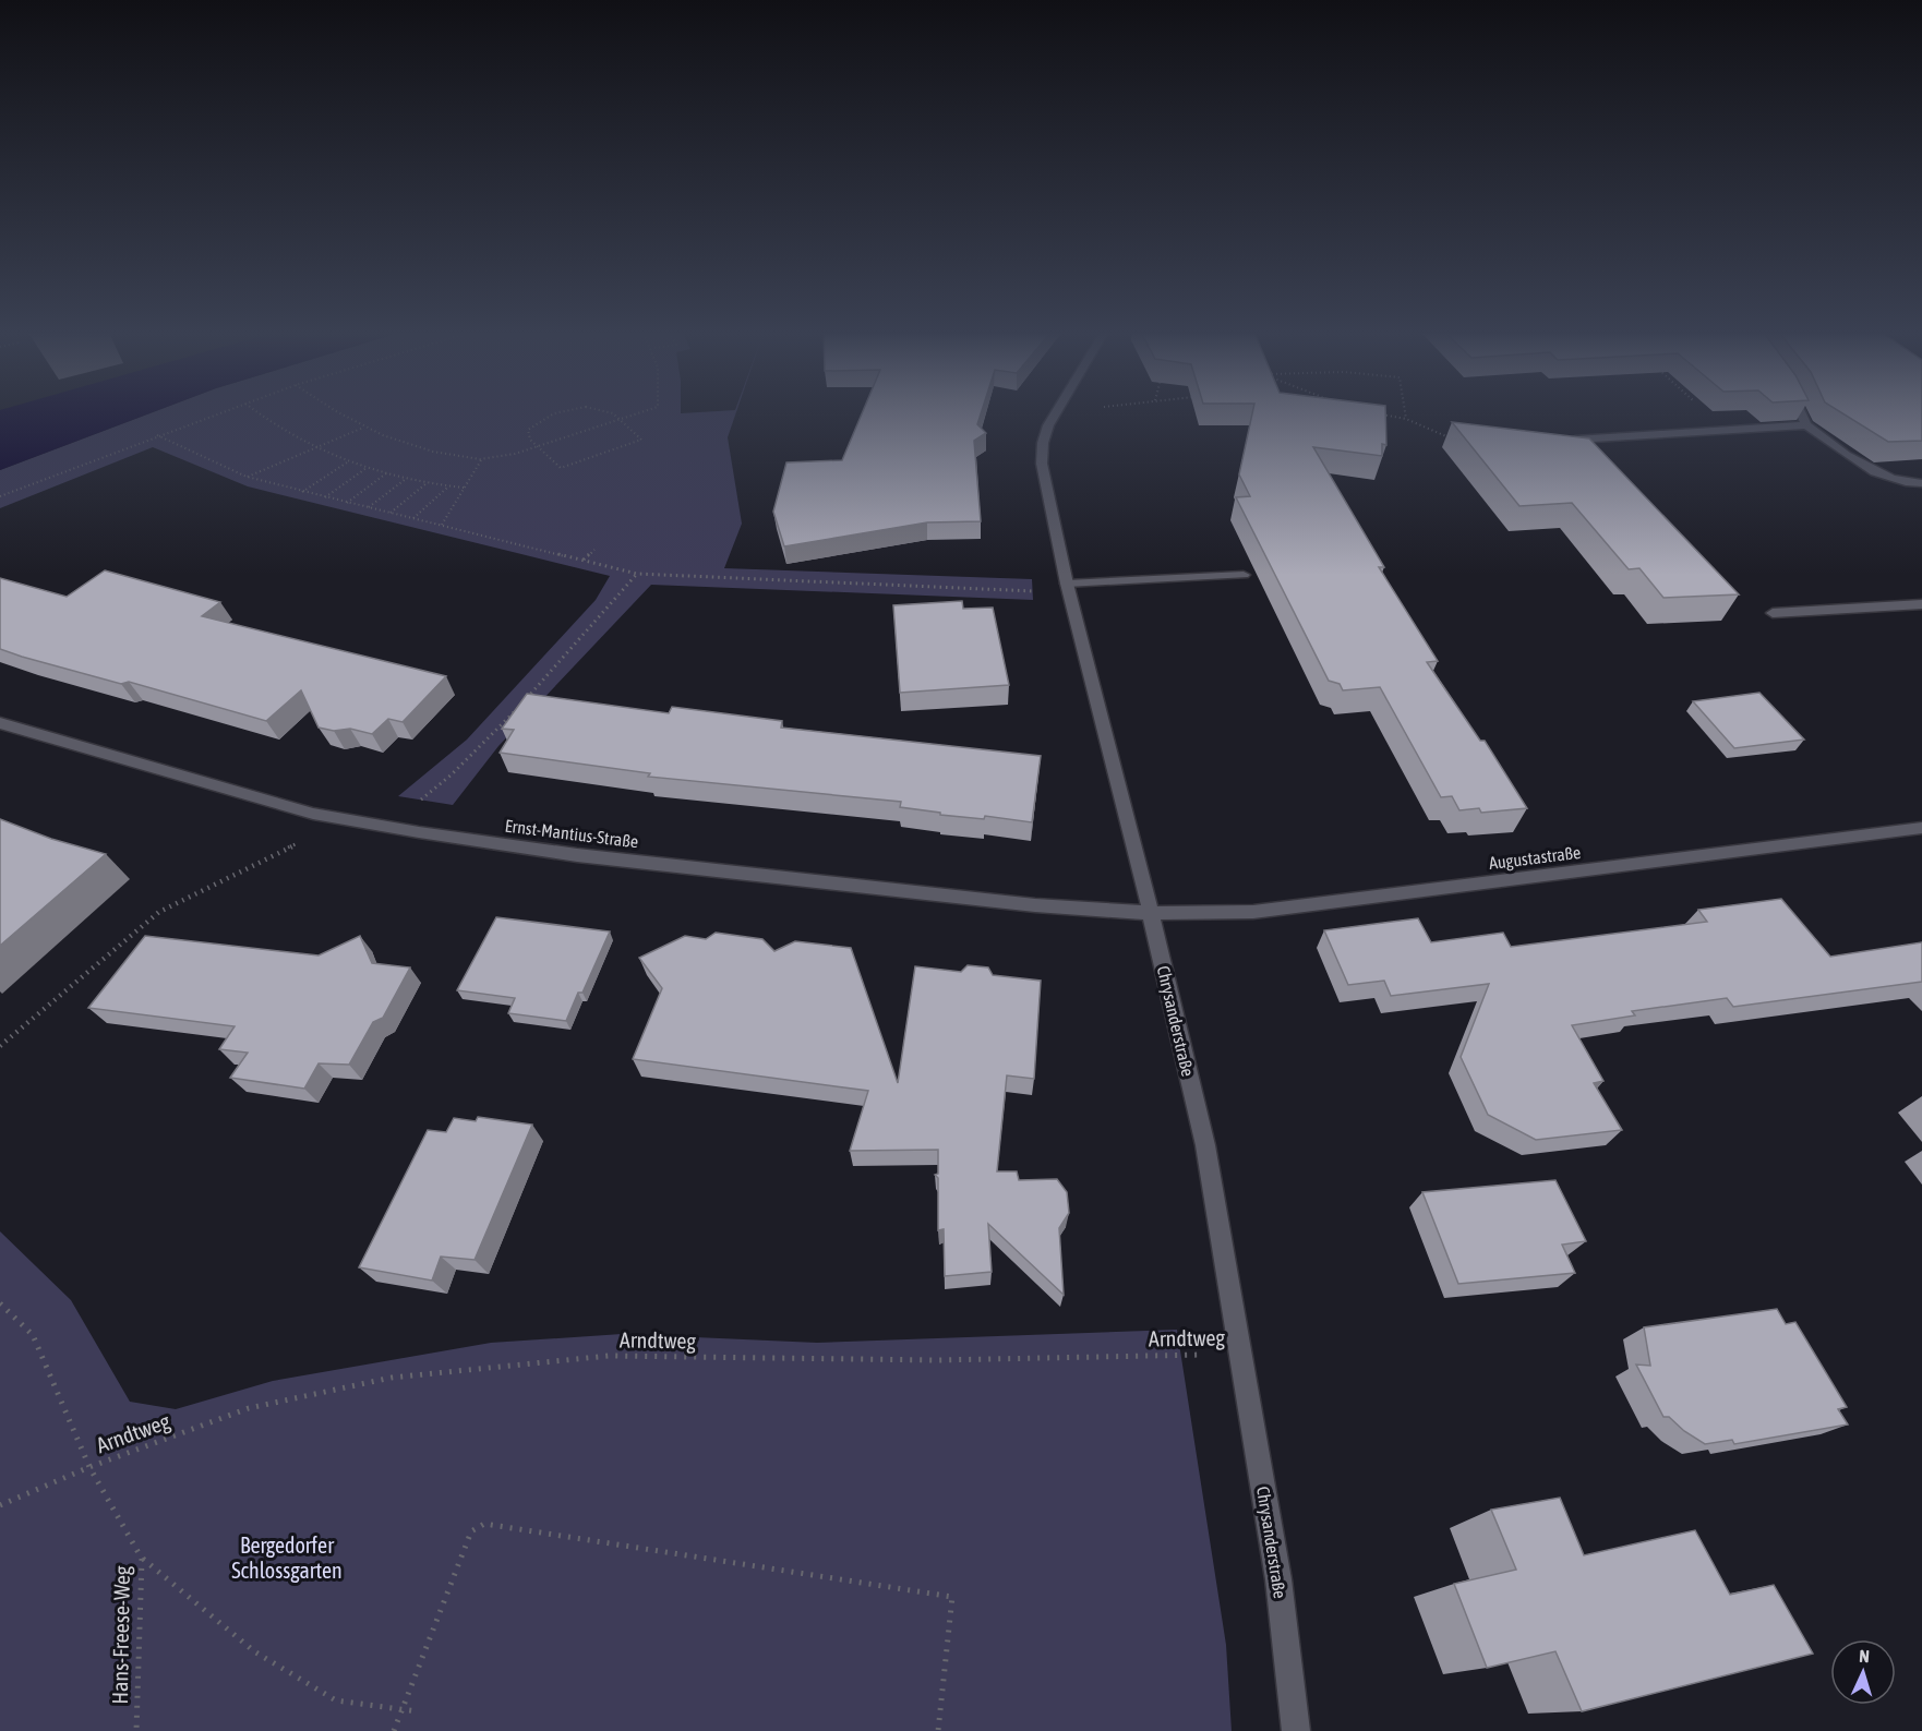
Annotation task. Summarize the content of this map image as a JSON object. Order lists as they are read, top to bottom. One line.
{"streets":{"street":["Ernst-Mantius-Straße","Augustastraße","Chrysanderstraße"],"path":["Arndtweg","Hans-Freese-Weg"]},"crossings":[["Ernst-Mantius-Straße","Augustastraße"],["Ernst-Mantius-Straße","Chrysanderstraße"],["Augustastraße","Chrysanderstraße"],["Chrysanderstraße","Arndtweg"],["Arndtweg","Hans-Freese-Weg"]],"parks":["Bergedorfer Schlossgarten"],"north":"top"}
